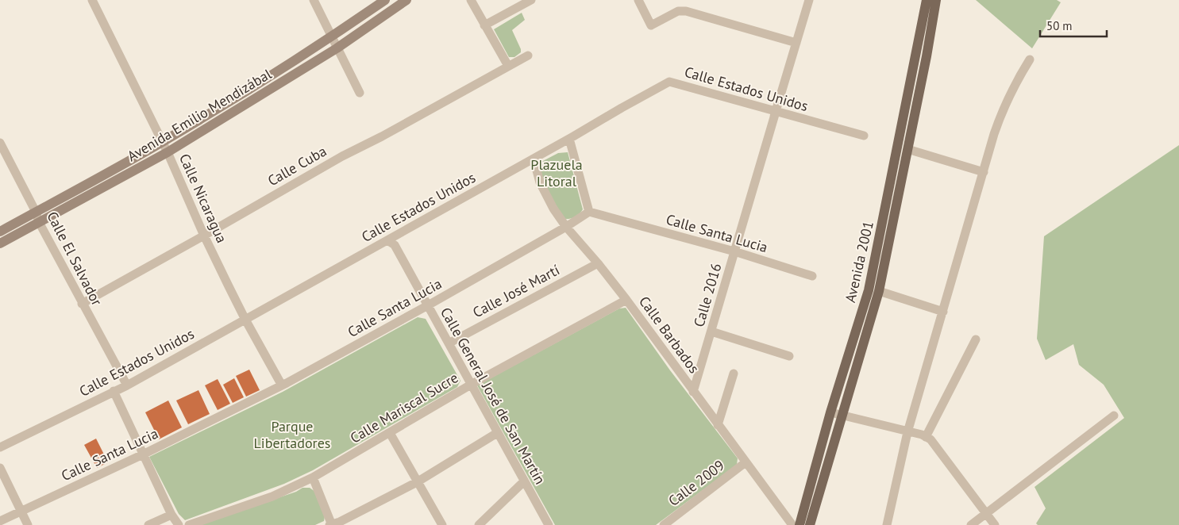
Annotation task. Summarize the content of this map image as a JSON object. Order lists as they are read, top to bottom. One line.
{"streets":{"main road":["Avenida Emilio Mendizábal","Avenida 2001"],"street":["Calle Estados Unidos","Calle Cuba","Calle Nicaragua","Calle Santa Lucia","Calle El Salvador","Calle José Martí","Calle 2016","Calle Barbados","Calle General José de San Martín","Calle Mariscal Sucre","Calle 2009"]},"crossings":[["Calle Estados Unidos","Calle Nicaragua"],["Calle Estados Unidos","Calle El Salvador"],["Calle Estados Unidos","Calle 2016"],["Calle Estados Unidos","Calle Barbados"],["Calle Estados Unidos","Calle General José de San Martín"],["Avenida Emilio Mendizábal","Calle Nicaragua"],["Avenida Emilio Mendizábal","Calle El Salvador"],["Calle Cuba","Calle Nicaragua"],["Calle Cuba","Calle El Salvador"],["Calle Nicaragua","Calle Santa Lucia"],["Calle Santa Lucia","Calle 2016"],["Calle Santa Lucia","Calle Barbados"],["Calle Santa Lucia","Calle General José de San Martín"],["Calle José Martí","Calle Barbados"],["Calle José Martí","Calle General José de San Martín"],["Calle 2016","Calle Barbados"],["Calle Barbados","Calle Mariscal Sucre"],["Calle Barbados","Calle 2009"],["Calle General José de San Martín","Calle Mariscal Sucre"]],"parks":["Plazuela Litoral","Parque Libertadores"],"scale_bar":"50 m"}
